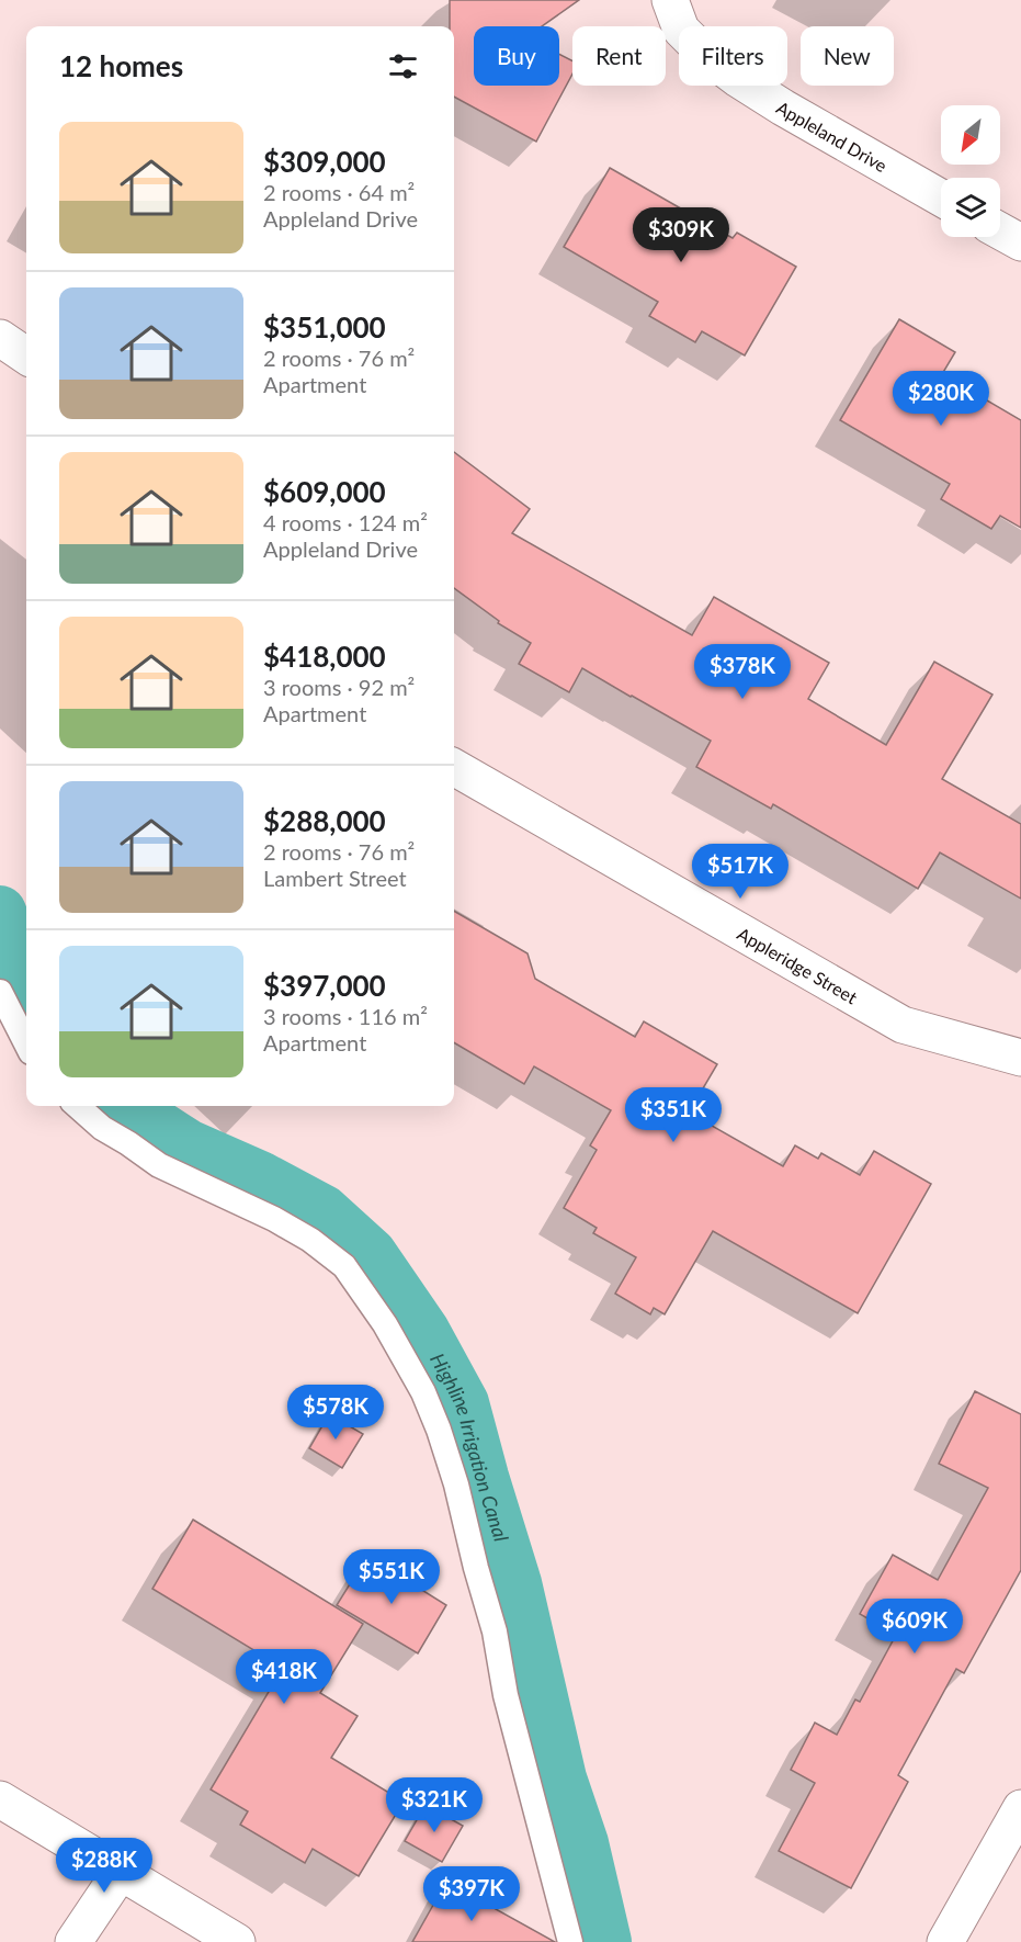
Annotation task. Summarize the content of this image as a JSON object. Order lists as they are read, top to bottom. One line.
{"streets":{"street":["Appleland Drive","Appleridge Street"]},"water":["Highline Irrigation Canal"],"north":"bottom left","page":{"chip":["Buy","Rent","Filters","New"],"heading":"12 homes","list":[{"name":"$309,000","note":"2 rooms · 64 m² · Appleland Drive"},{"name":"$351,000","note":"2 rooms · 76 m² · Apartment"},{"name":"$609,000","note":"4 rooms · 124 m² · Appleland Drive"},{"name":"$418,000","note":"3 rooms · 92 m² · Apartment"},{"name":"$288,000","note":"2 rooms · 76 m² · Lambert Street"},{"name":"$397,000","note":"3 rooms · 116 m² · Apartment"}],"price":["$309K","$280K","$378K","$517K","$351K","$578K","$551K","$609K","$418K","$321K","$288K","$397K"]}}
